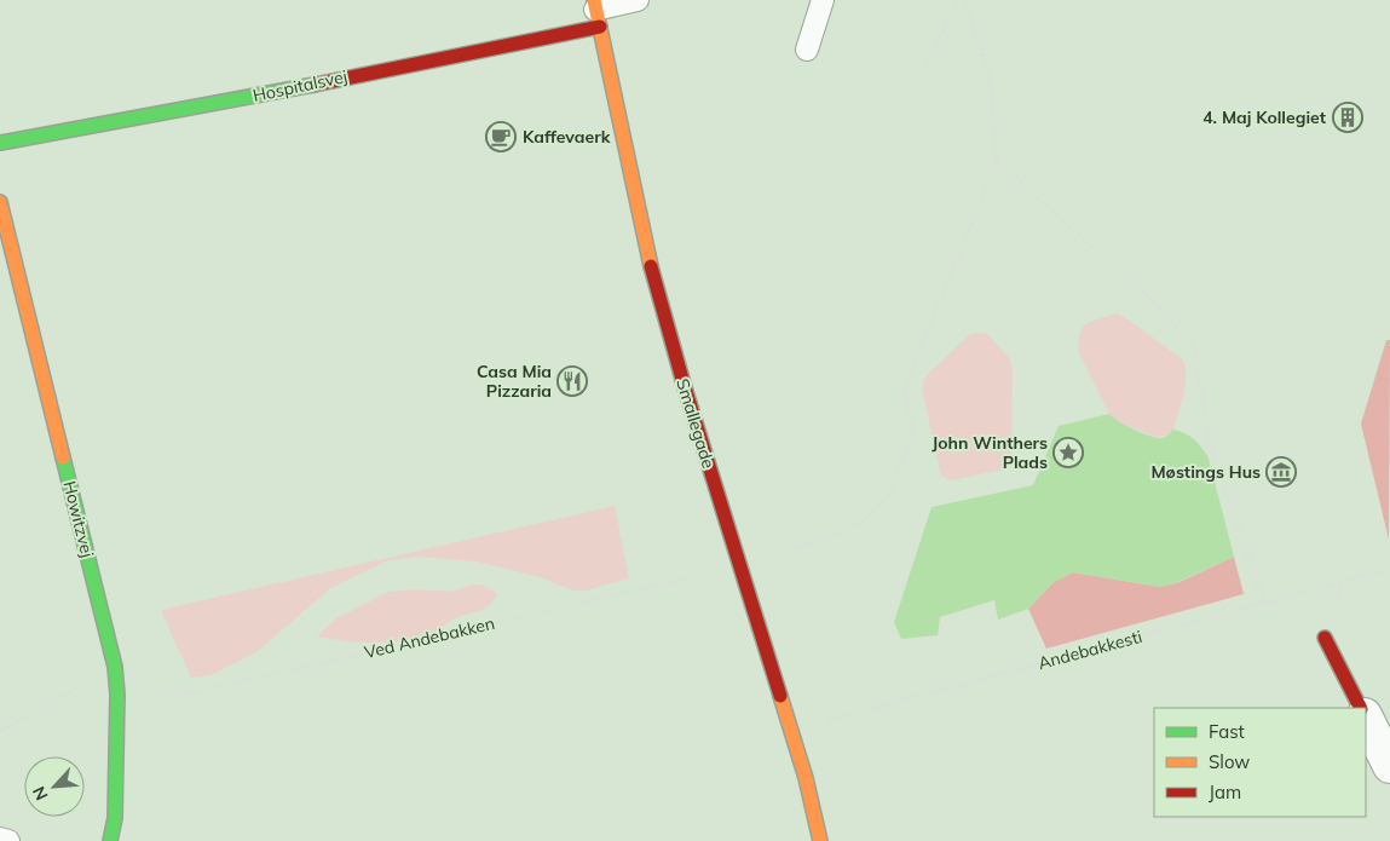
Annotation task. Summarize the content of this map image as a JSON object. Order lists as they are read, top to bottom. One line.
{"streets":{"street":["Hospitalsvej","Smallegade","Howitzvej"],"path":["Ved Andebakken","Andebakkesti"]},"crossings":[["Hospitalsvej","Smallegade"],["Smallegade","Ved Andebakken"],["Smallegade","Andebakkesti"],["Howitzvej","Ved Andebakken"]],"places":{"building":["4. Maj Kollegiet"],"cafe":["Kaffevaerk"],"restaurant":["Casa Mia Pizzaria"],"place":["John Winthers Plads"],"museum":["Møstings Hus"]},"legend":["Fast","Slow","Jam"],"north":"bottom left"}
